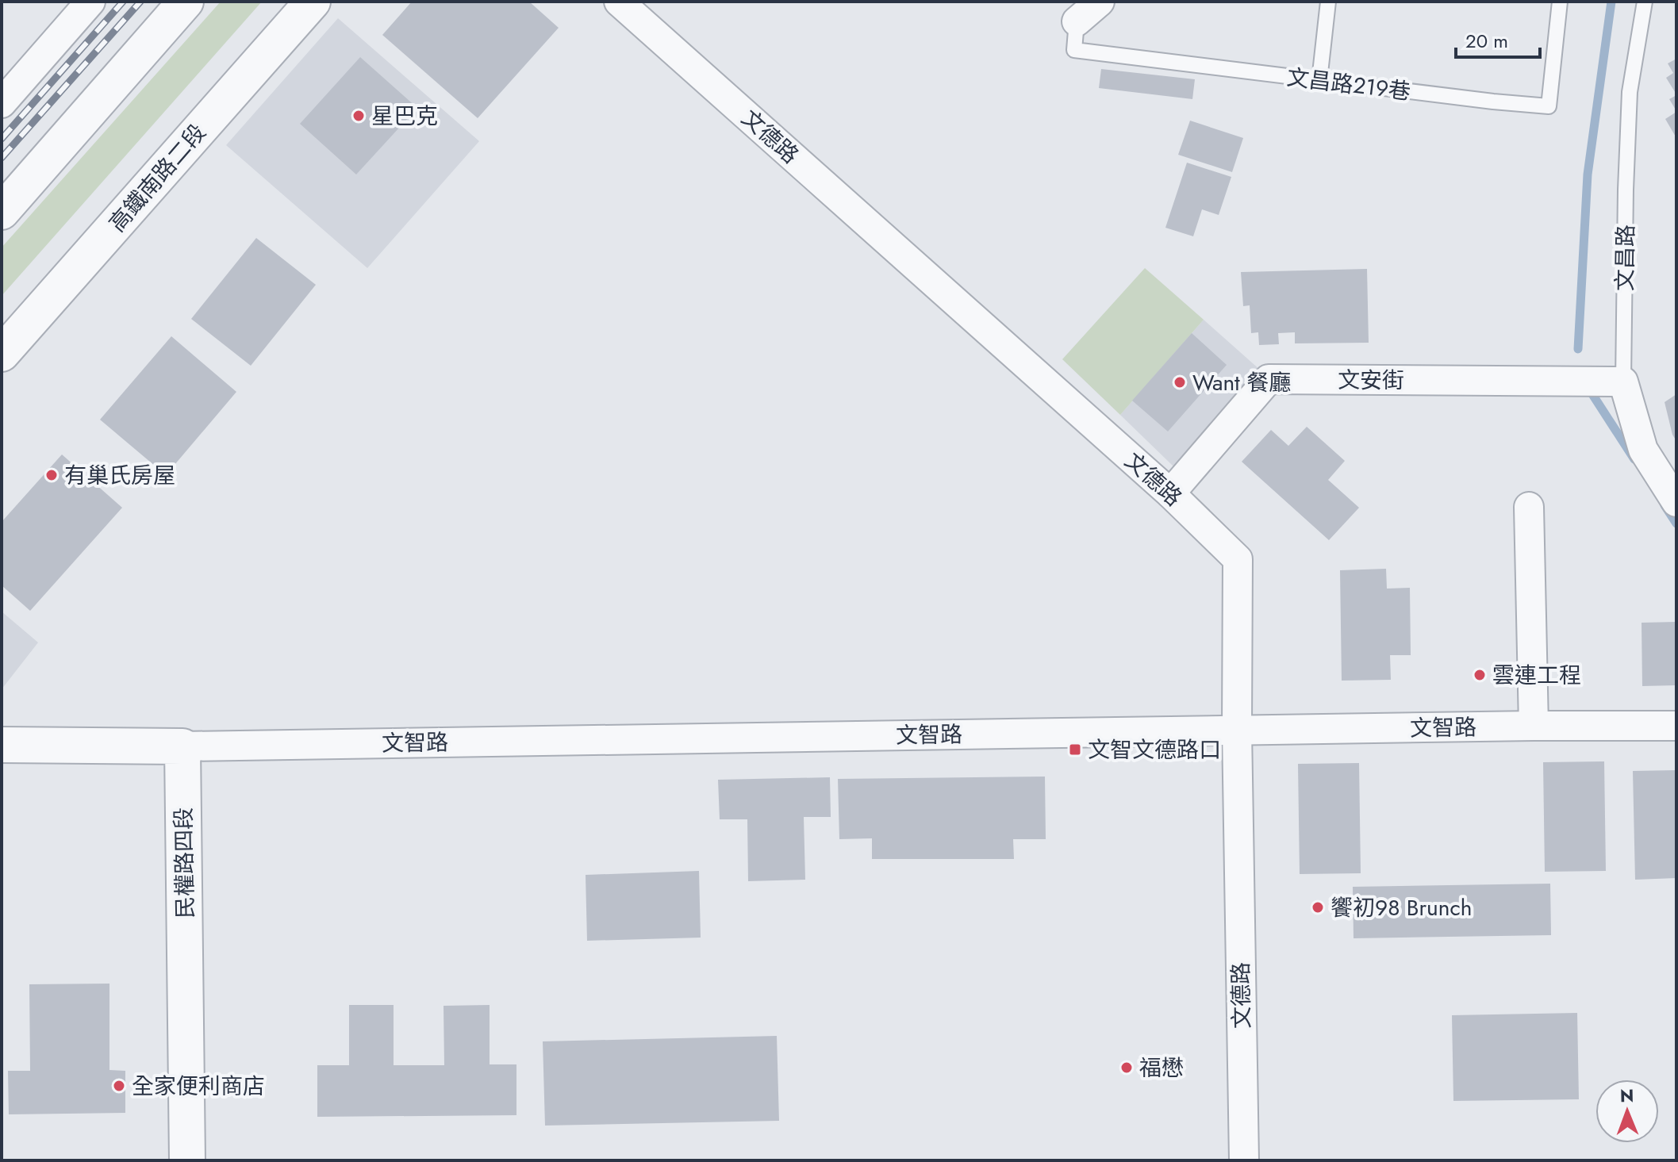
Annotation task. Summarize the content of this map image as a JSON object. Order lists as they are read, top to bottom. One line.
{"streets":{"street":["文德路","高鐵南路二段","文昌路","文安街","文智路","民權路四段"],"lane":["文昌路219巷"]},"crossings":[["文德路","文安街"],["文德路","文智路"],["文昌路","文安街"],["文智路","民權路四段"]],"places":{"other":["星巴克","Want 餐廳","有巢氏房屋","雲連工程","饗初98 Brunch","福懋","全家便利商店"],"transit":["文智文德路口"]},"scale_bar":"20 m","north":"top"}
